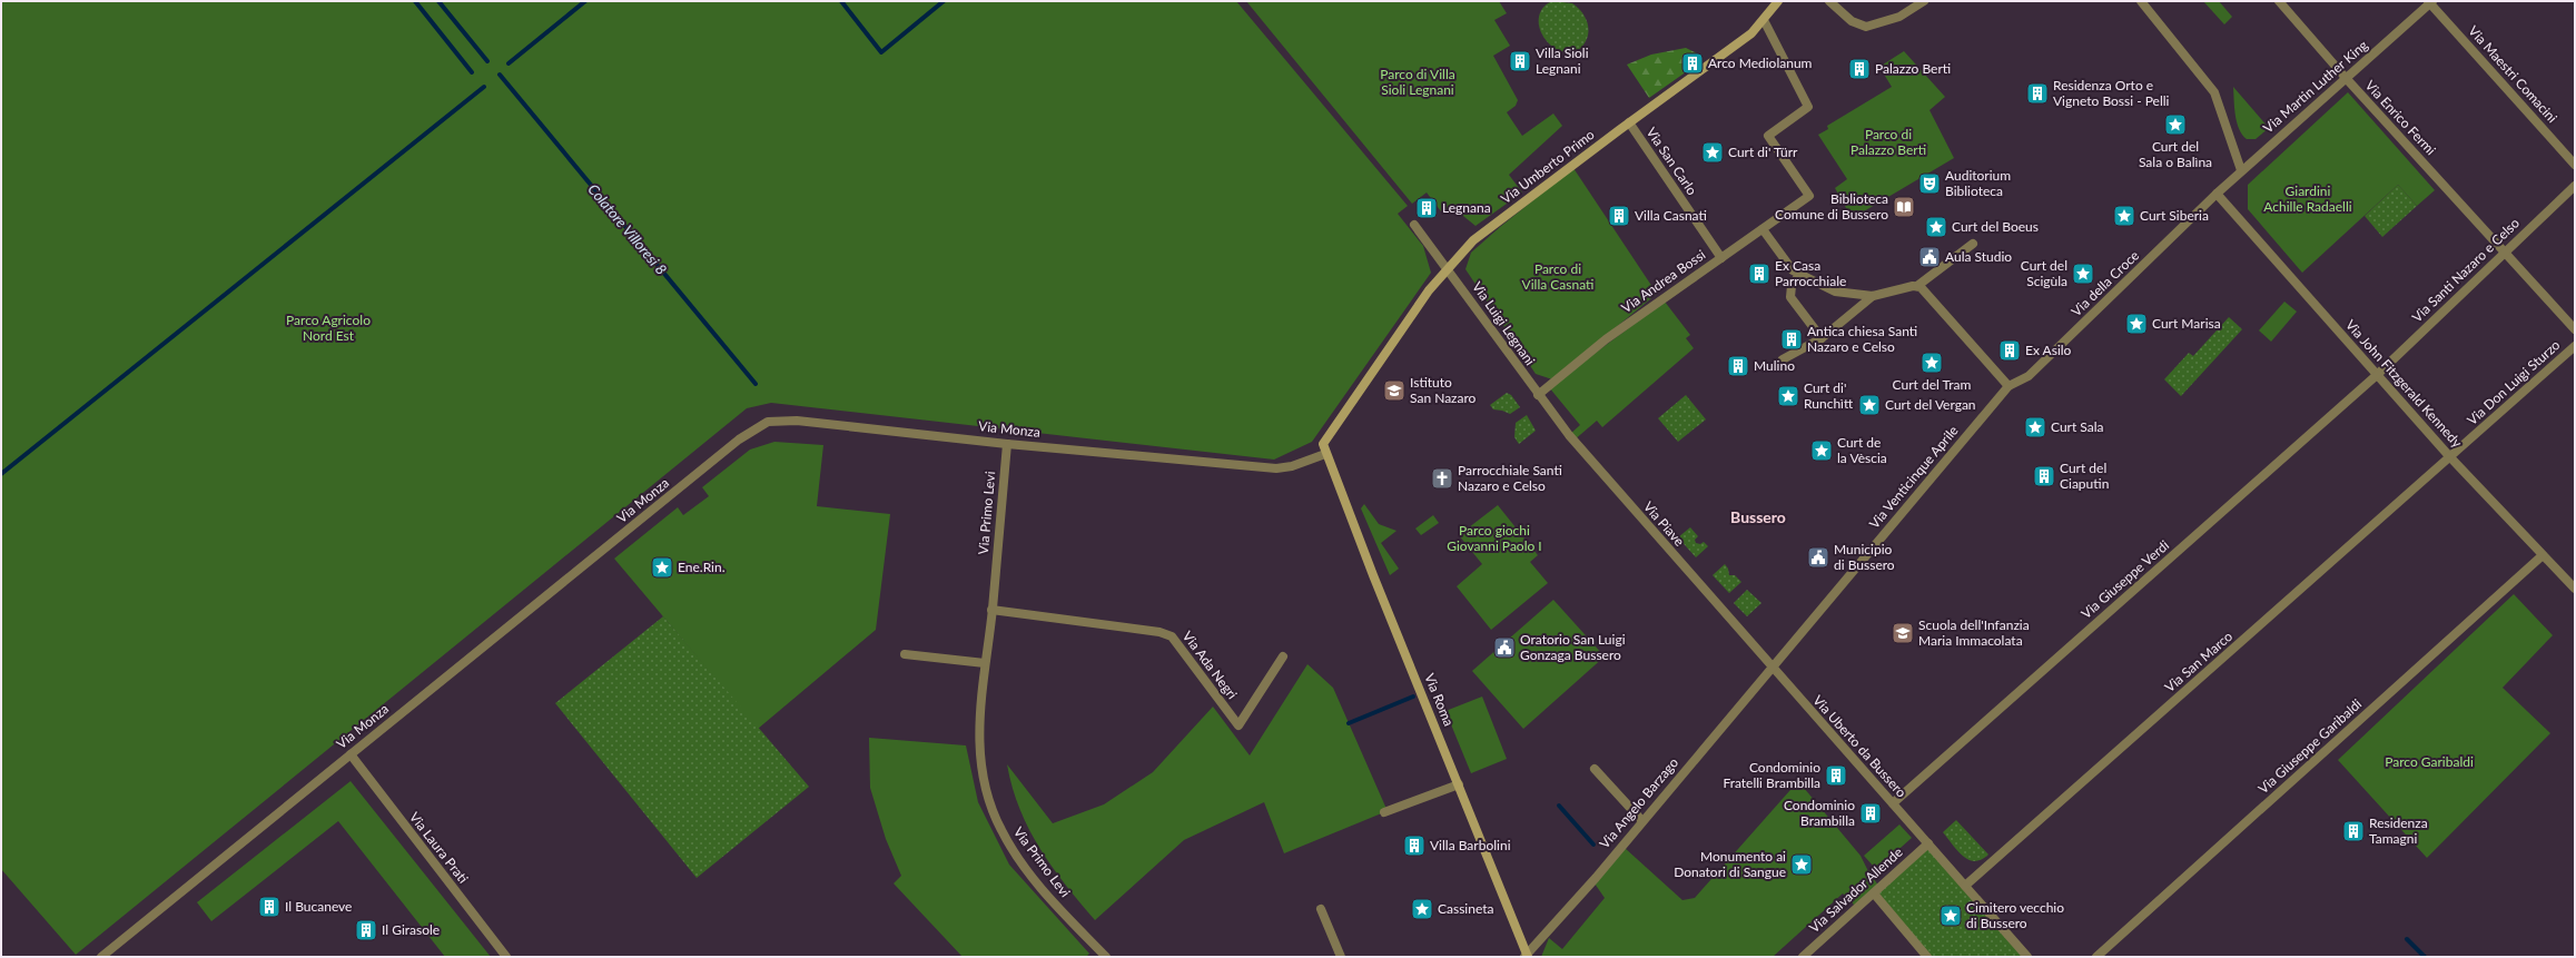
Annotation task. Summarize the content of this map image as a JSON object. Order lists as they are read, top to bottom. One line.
{"streets":{"street":["Via Maestri Comacini","Via Martin Luther King","Via Enrico Fermi","Via San Carlo","Via Umberto Primo","Via Santi Nazaro e Celso","Via Andrea Bossi","Via della Croce","Via Luigi Legnani","Via Don Luigi Sturzo","Via John Fitzgerald Kennedy","Via Monza","Via Venticinque Aprile","Via Primo Levi","Via Piave","Via Giuseppe Verdi","Via San Marco","Via Ada Negri","Via Roma","Via Uberto da Bussero","Via Giuseppe Garibaldi","Via Angelo Barzago","Via Laura Prati","Via Salvador Allende"]},"crossings":[["Via Maestri Comacini","Via Martin Luther King"],["Via Martin Luther King","Via Enrico Fermi"],["Via Martin Luther King","Via della Croce"],["Via Martin Luther King","Via John Fitzgerald Kennedy"],["Via Enrico Fermi","Via Santi Nazaro e Celso"],["Via San Carlo","Via Umberto Primo"],["Via San Carlo","Via Andrea Bossi"],["Via Umberto Primo","Via Andrea Bossi"],["Via Umberto Primo","Via Luigi Legnani"],["Via Umberto Primo","Via Monza"],["Via Umberto Primo","Via Roma"],["Via Santi Nazaro e Celso","Via John Fitzgerald Kennedy"],["Via Santi Nazaro e Celso","Via Giuseppe Verdi"],["Via Andrea Bossi","Via Luigi Legnani"],["Via Andrea Bossi","Via Piave"],["Via della Croce","Via John Fitzgerald Kennedy"],["Via della Croce","Via Venticinque Aprile"],["Via Luigi Legnani","Via Piave"],["Via Don Luigi Sturzo","Via John Fitzgerald Kennedy"],["Via Don Luigi Sturzo","Via San Marco"],["Via John Fitzgerald Kennedy","Via Giuseppe Verdi"],["Via John Fitzgerald Kennedy","Via San Marco"],["Via John Fitzgerald Kennedy","Via Giuseppe Garibaldi"],["Via Monza","Via Primo Levi"],["Via Monza","Via Roma"],["Via Monza","Via Laura Prati"],["Via Venticinque Aprile","Via Piave"],["Via Venticinque Aprile","Via Uberto da Bussero"],["Via Venticinque Aprile","Via Angelo Barzago"],["Via Primo Levi","Via Ada Negri"],["Via Piave","Via Uberto da Bussero"],["Via Piave","Via Angelo Barzago"],["Via Giuseppe Verdi","Via Uberto da Bussero"],["Via San Marco","Via Uberto da Bussero"],["Via Roma","Via Angelo Barzago"],["Via Uberto da Bussero","Via Angelo Barzago"],["Via Uberto da Bussero","Via Salvador Allende"]],"districts":["Bussero"],"water":["Colatore Villoresi 8"],"parks":["Parco di Villa Sioli Legnani","Parco di Palazzo Berti","Giardini Achille Radaelli","Parco di Villa Casnati","Parco Agricolo Nord Est","Parco giochi Giovanni Paolo I","Parco Garibaldi"],"places":{"building":["Villa Sioli Legnani","Arco Mediolanum","Palazzo Berti","Residenza Orto e Vigneto Bossi - Pelli","Legnana","Villa Casnati","Ex Casa Parrocchiale","Antica chiesa Santi Nazaro e Celso","Ex Asilo","Mulino","Curt del Ciaputin","Condominio Fratelli Brambilla","Condominio Brambilla","Residenza Tamagni","Villa Barbolini","Il Bucaneve","Il Girasole"],"place":["Curt del Sala o Balìna","Curt di' Türr","Curt Siberia","Curt del Boeus","Curt del Scigùla","Curt Marisa","Curt del Tram","Curt di' Runchìtt","Curt del Vergan","Curt Sala","Curt de la Vèscia","Ene.Rin.","Monumento ai Donatori di Sangue","Cassineta","Cimitero vecchio di Bussero"],"theatre":["Auditorium Biblioteca"],"library":["Biblioteca Comune di Bussero"],"public building":["Aula Studio","Municipio di Bussero","Oratorio San Luigi Gonzaga Bussero"],"school or university":["Istituto San Nazaro","Scuola dell'Infanzia Maria Immacolata"],"church":["Parrocchiale Santi Nazaro e Celso"]}}
